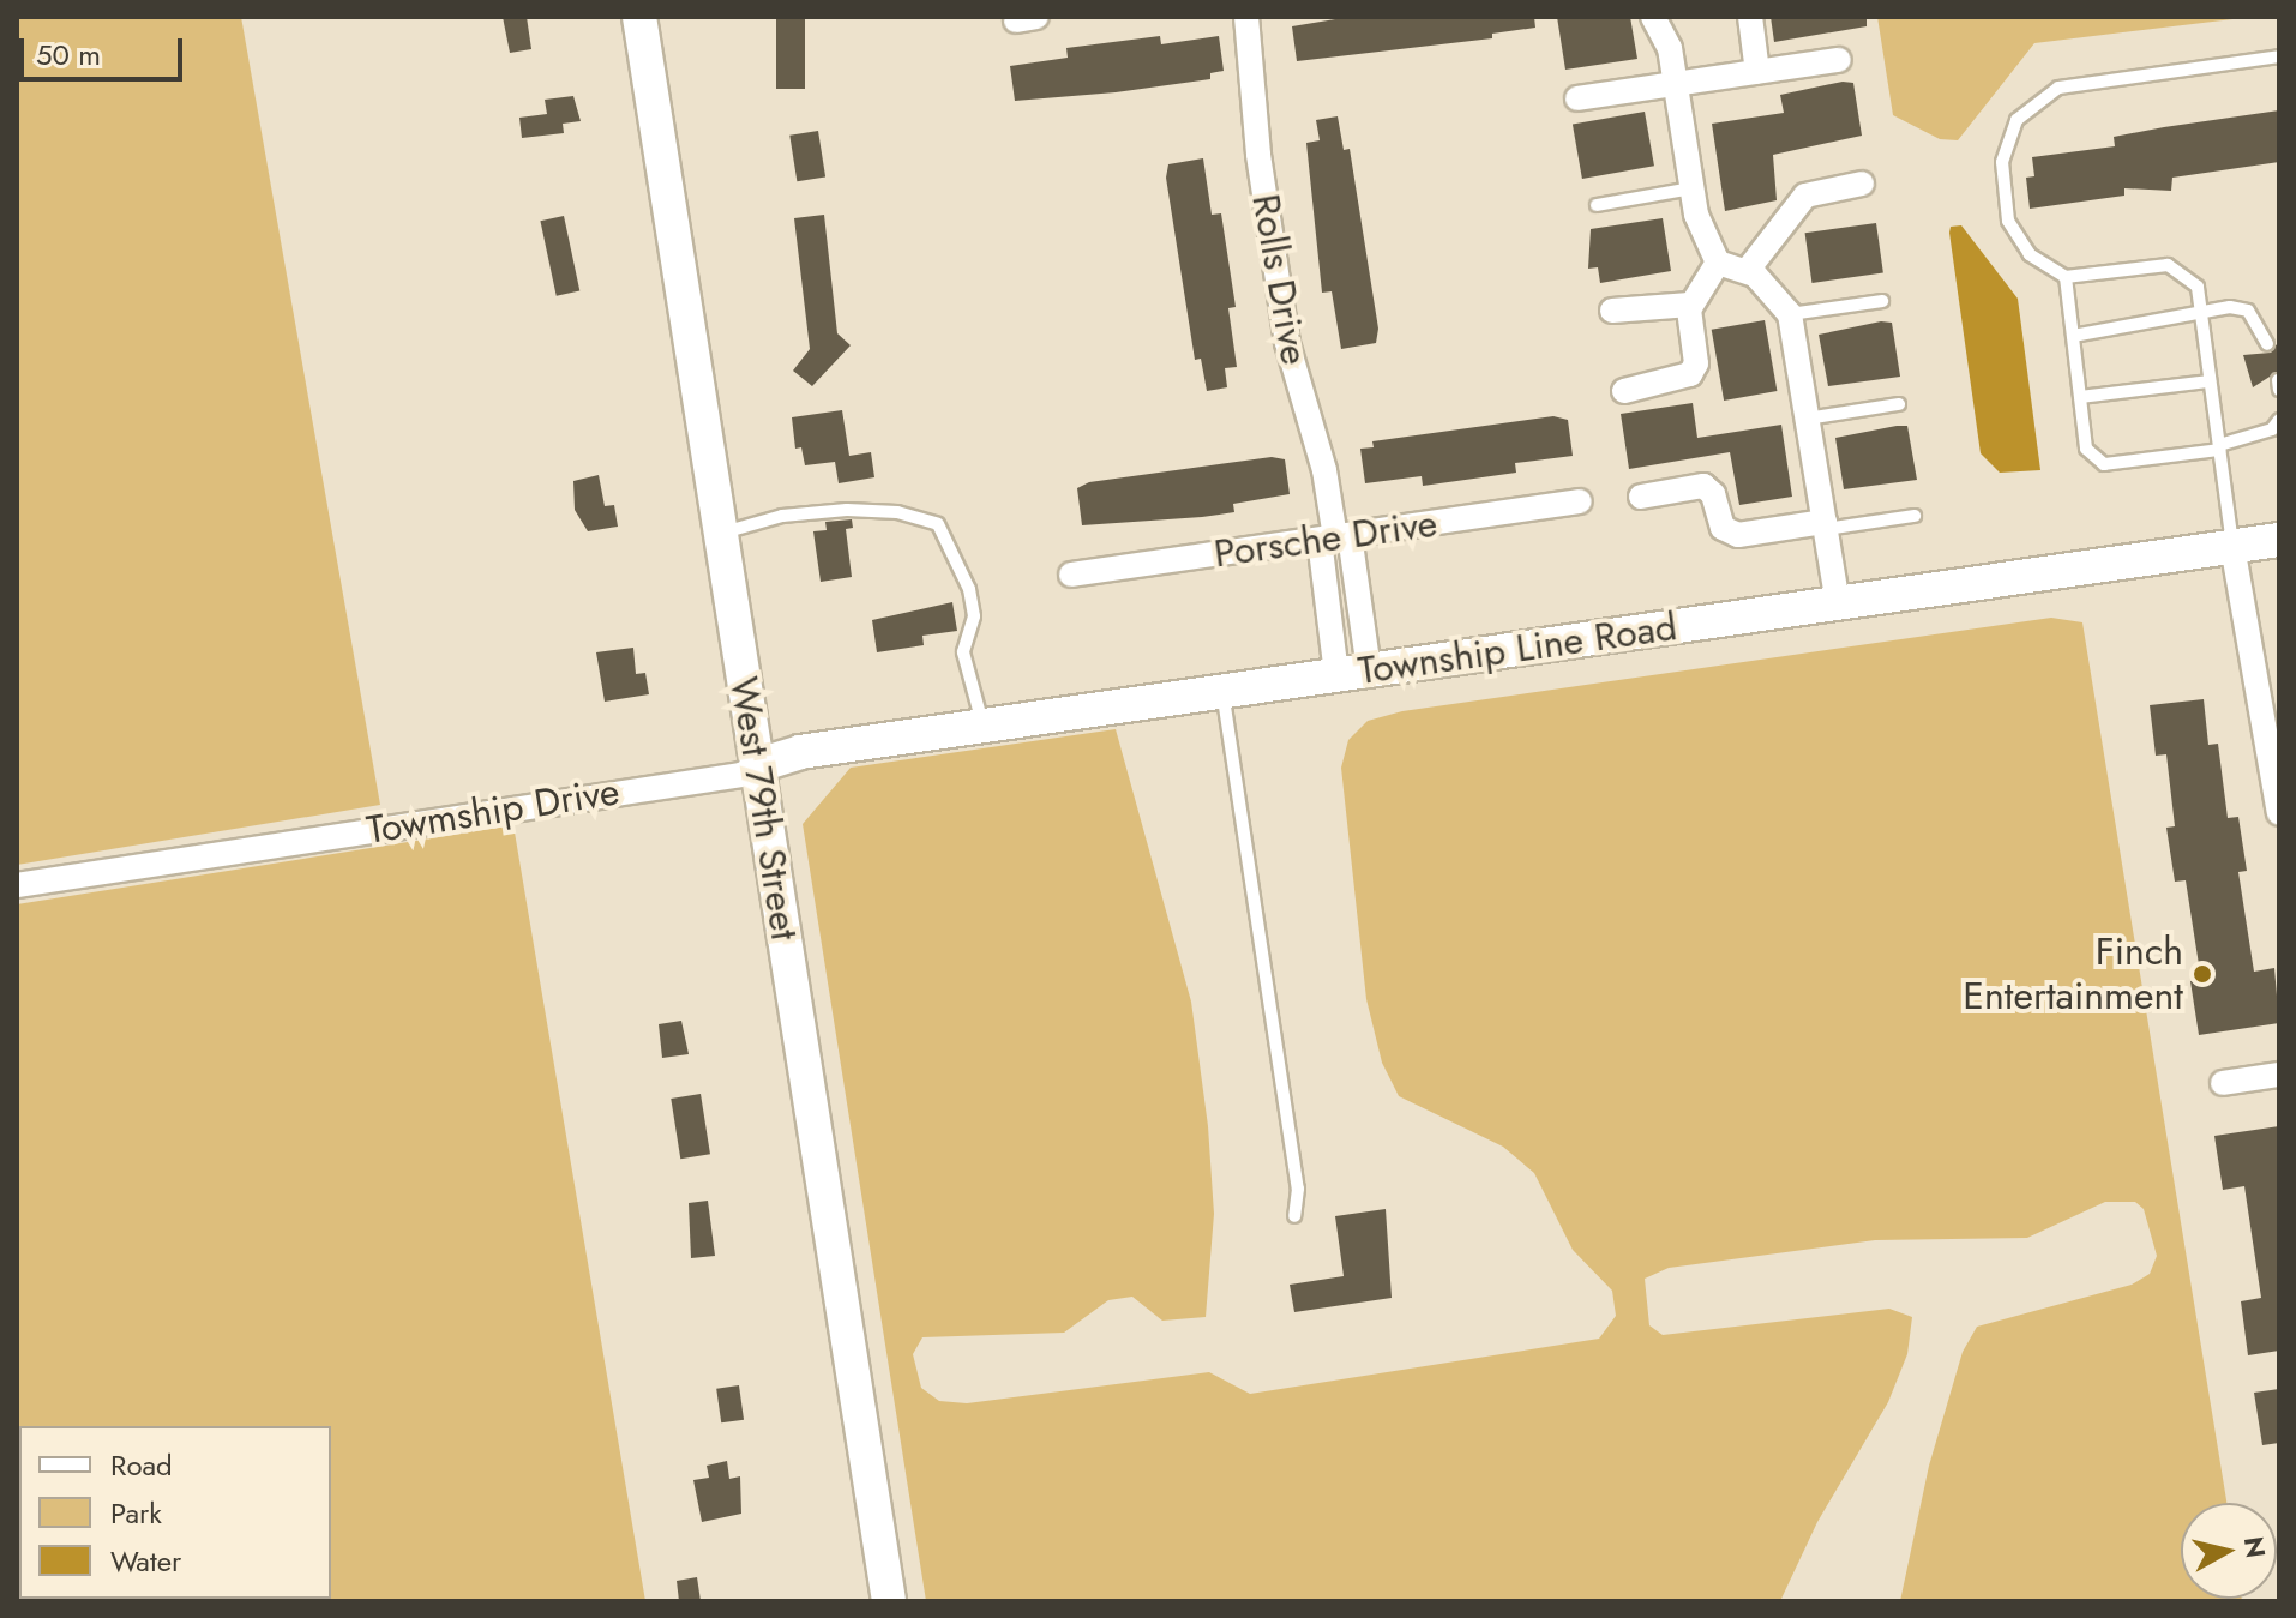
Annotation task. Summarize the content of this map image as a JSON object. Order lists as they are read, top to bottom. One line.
{"streets":{"main road":["Township Line Road","West 79th Street"],"street":["Rolls Drive","Porsche Drive","Towmship Drive"]},"crossings":[["Rolls Drive","Porsche Drive"],["Rolls Drive","Township Line Road"],["Township Line Road","West 79th Street"],["Township Line Road","Towmship Drive"],["West 79th Street","Towmship Drive"]],"places":["Finch Entertainment"],"legend":["Road","Park","Water"],"scale_bar":"50 m","north":"right"}
